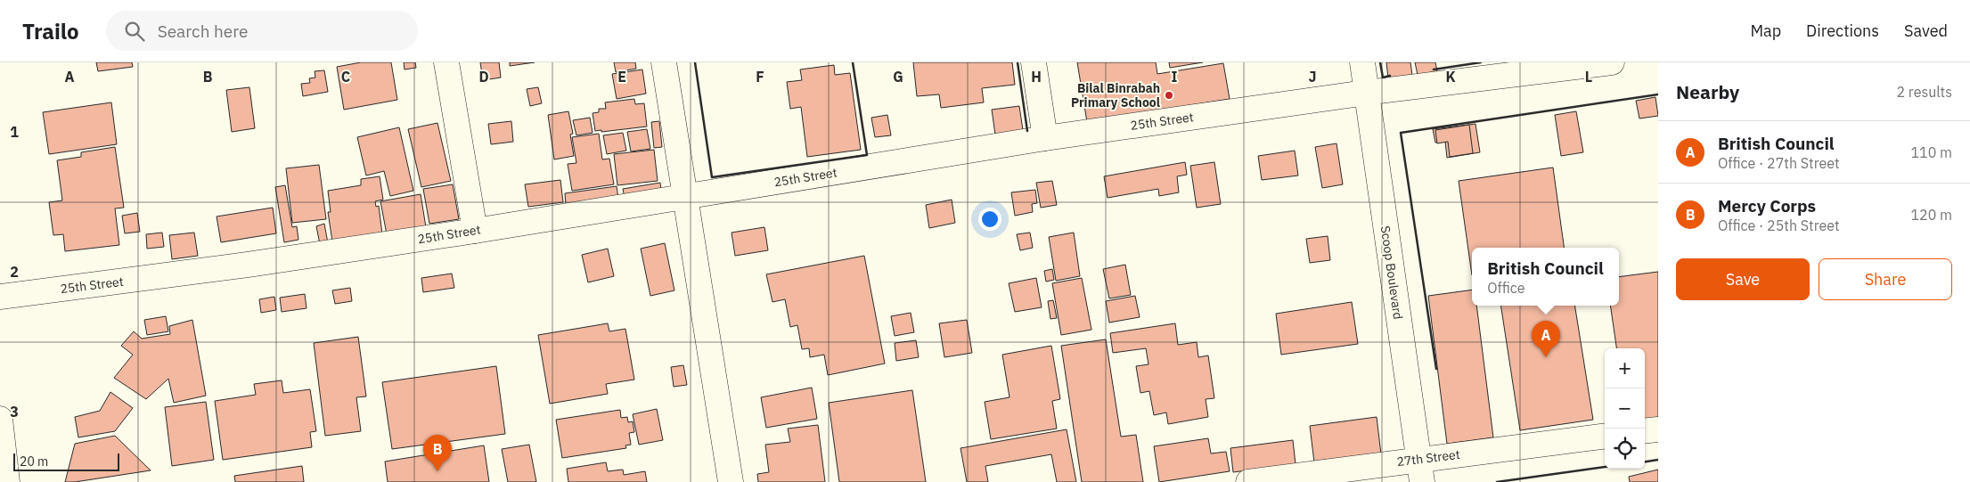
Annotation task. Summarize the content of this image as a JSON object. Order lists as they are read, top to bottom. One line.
{"streets":{"street":["25th Street","Scoop Boulevard","27th Street"]},"crossings":[["25th Street","Scoop Boulevard"],["Scoop Boulevard","27th Street"]],"places":["Bilal Binrabah Primary School"],"scale_bar":"20 m","page":{"header":"Trailo","search":"Search here","nav":["Map","Directions","Saved"],"heading":["Nearby","2 results"],"list":[{"mark":"A","name":"British Council","note":"Office · 27th Street","value":"110 m"},{"mark":"B","name":"Mercy Corps","note":"Office · 25th Street","value":"120 m"}],"buttons":["Save","Share"],"popup":["British Council","Office"],"pins":["A","B"],"map_buttons":["+","−"],"scale":"20 m"},"grid":{"columns":["A","B","C","D","E","F","G","H","I","J","K","L"],"rows":["1","2","3"]}}
